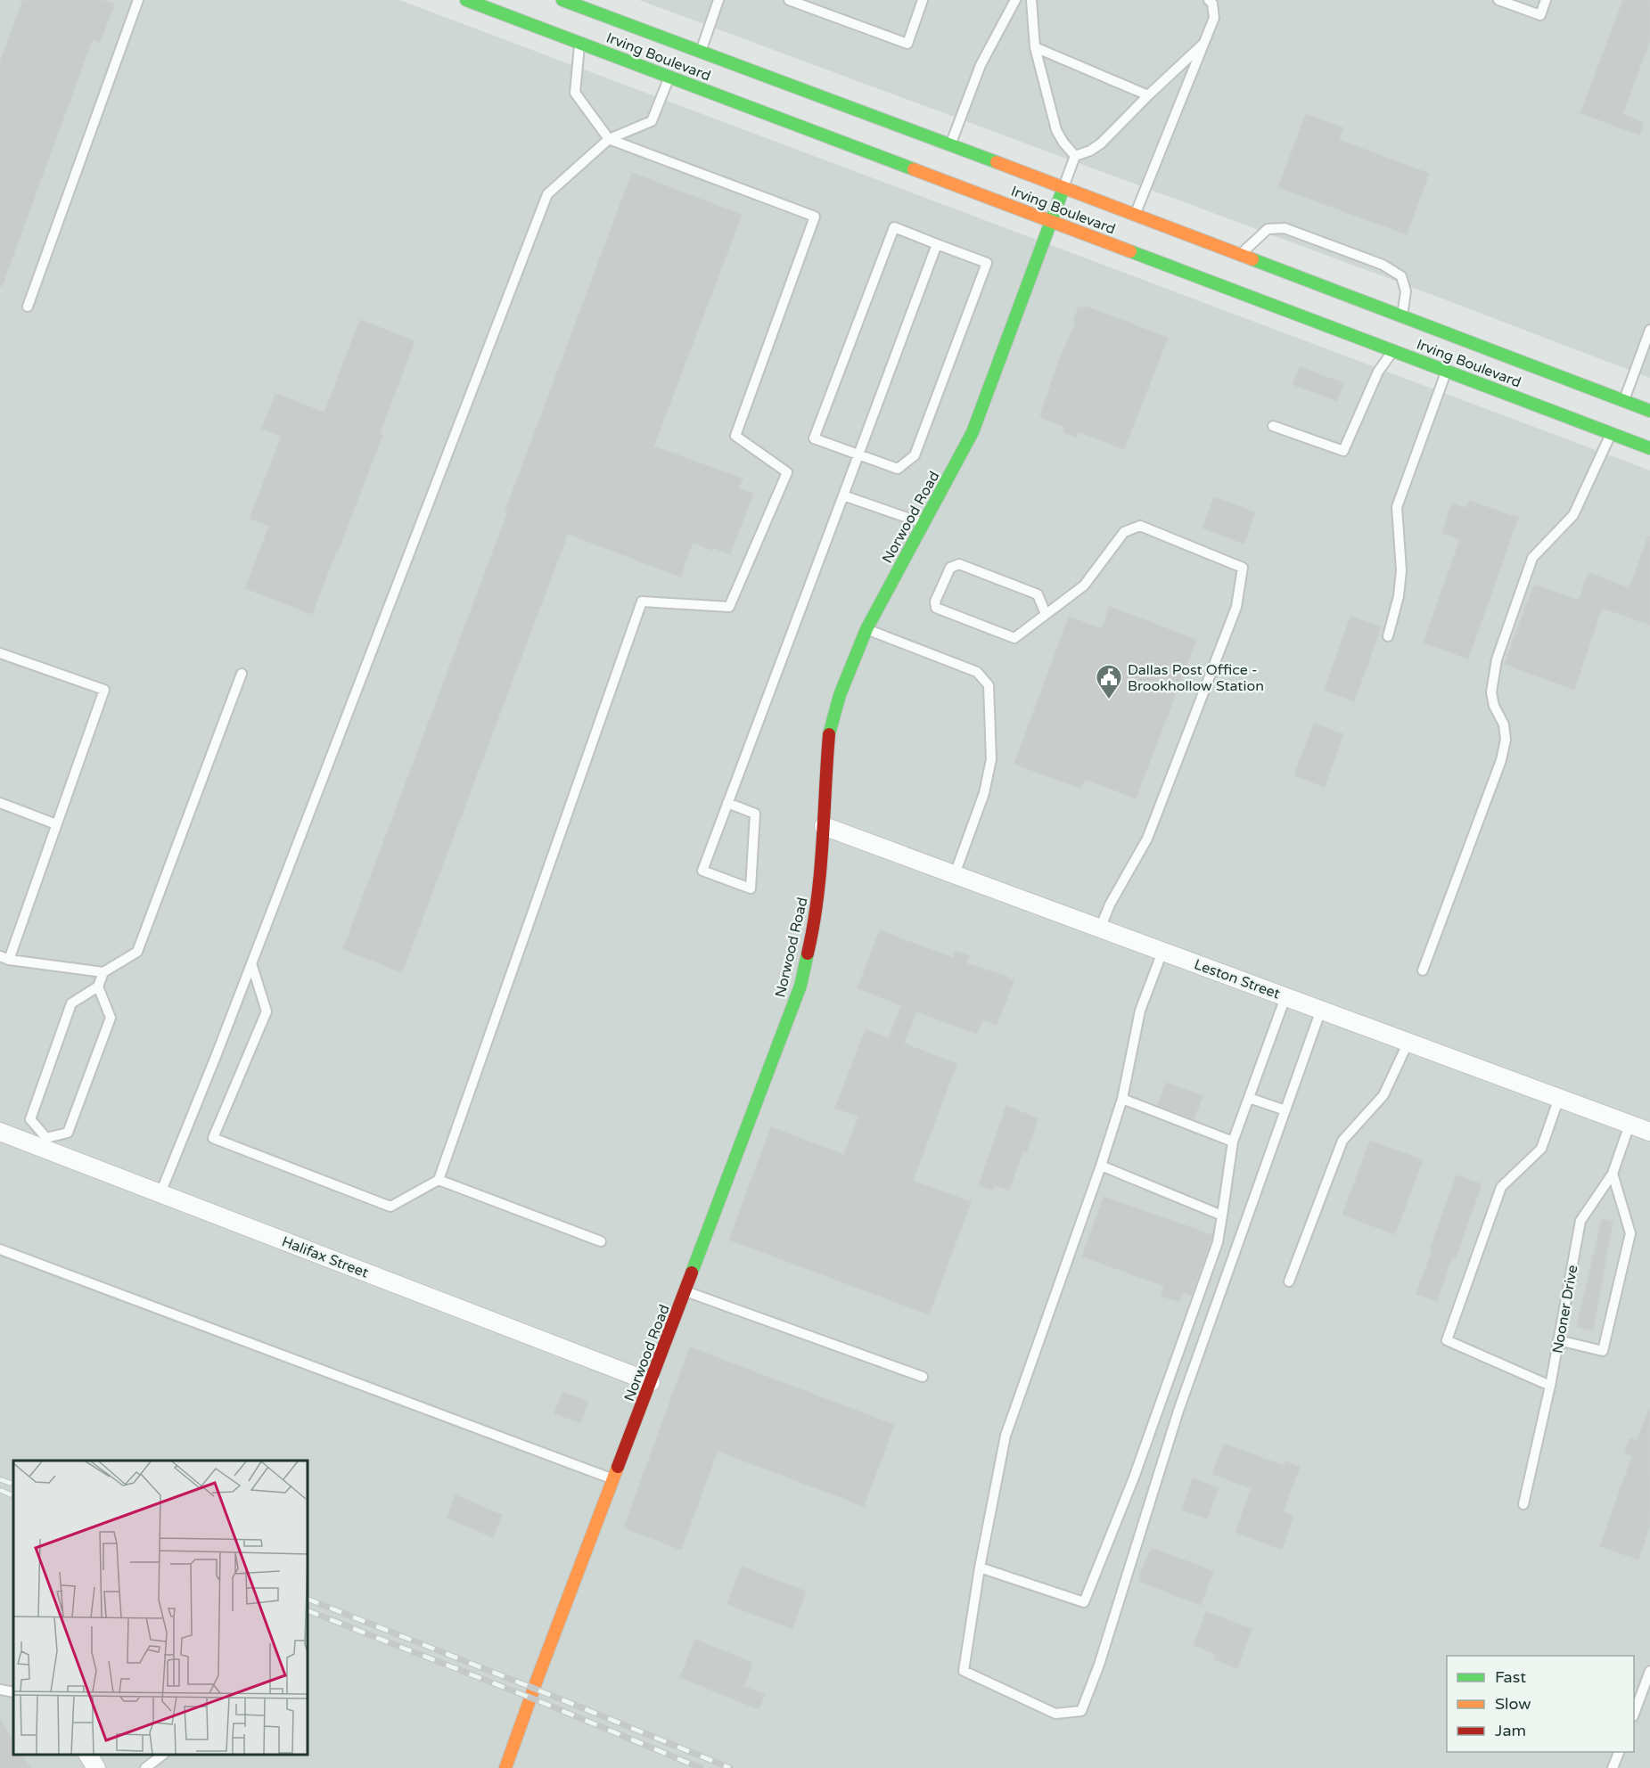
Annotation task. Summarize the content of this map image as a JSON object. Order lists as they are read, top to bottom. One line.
{"streets":{"main road":["Irving Boulevard","Norwood Road"],"street":["Leston Street","Halifax Street"],"lane":["Nooner Drive"]},"crossings":[["Irving Boulevard","Norwood Road"],["Norwood Road","Leston Street"],["Norwood Road","Halifax Street"],["Leston Street","Nooner Drive"]],"places":{"public building":["Dallas Post Office - Brookhollow Station"]},"legend":["Fast","Slow","Jam"]}
